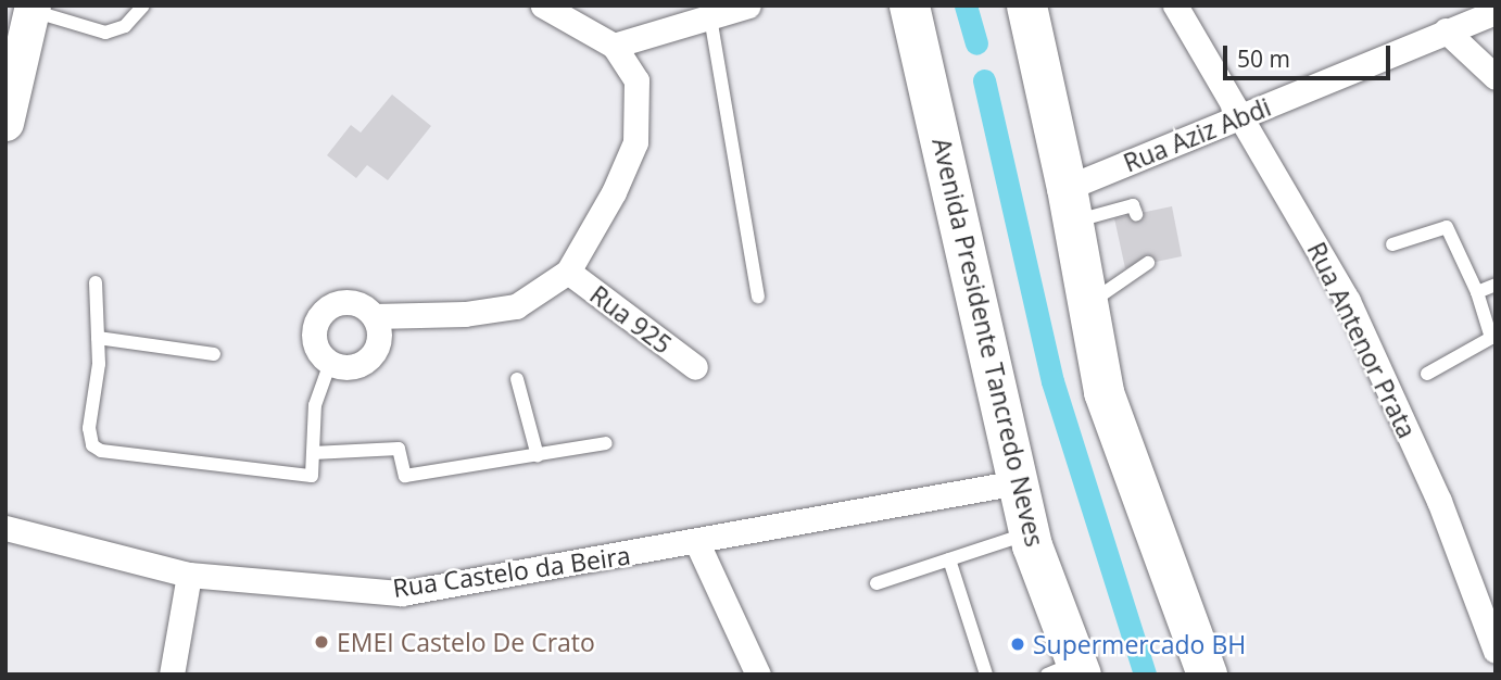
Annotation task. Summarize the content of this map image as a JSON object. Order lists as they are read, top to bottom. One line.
{"streets":{"main road":["Avenida Presidente Tancredo Neves"],"street":["Rua Aziz Abdi","Rua 925","Rua Antenor Prata","Rua Castelo da Beira"]},"crossings":[["Rua Aziz Abdi","Rua Antenor Prata"],["Avenida Presidente Tancredo Neves","Rua Castelo da Beira"]],"places":["EMEI Castelo De Crato","Supermercado BH"],"scale_bar":"50 m"}
